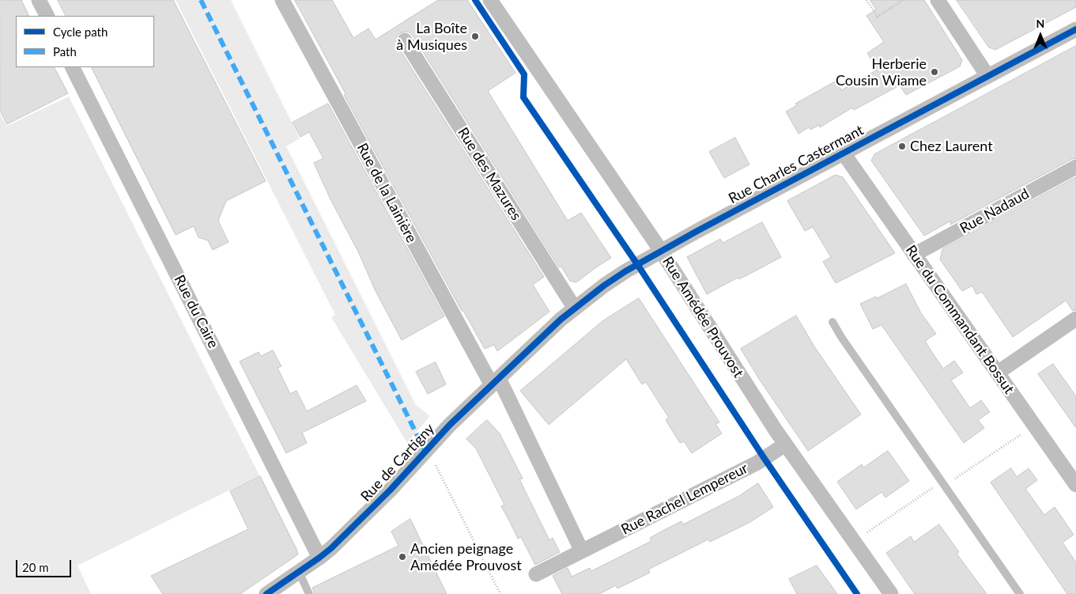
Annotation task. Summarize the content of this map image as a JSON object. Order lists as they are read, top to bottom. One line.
{"streets":{"street":["Rue Charles Castermant","Rue des Mazures","Rue de la Lainière","Rue Nadaud","Rue du Caire","Rue Amédée Prouvost","Rue du Commandant Bossut","Rue de Cartigny","Rue Rachel Lempereur"]},"crossings":[["Rue Charles Castermant","Rue des Mazures"],["Rue Charles Castermant","Rue Amédée Prouvost"],["Rue Charles Castermant","Rue du Commandant Bossut"],["Rue Charles Castermant","Rue de Cartigny"],["Rue de la Lainière","Rue de Cartigny"],["Rue Nadaud","Rue du Commandant Bossut"],["Rue du Caire","Rue de Cartigny"],["Rue Amédée Prouvost","Rue Rachel Lempereur"]],"places":["La Boîte à Musiques","Herberie Cousin Wiame","Chez Laurent","Ancien peignage Amédée Prouvost"],"legend":["Cycle path","Path"],"scale_bar":"20 m","north":"top"}
